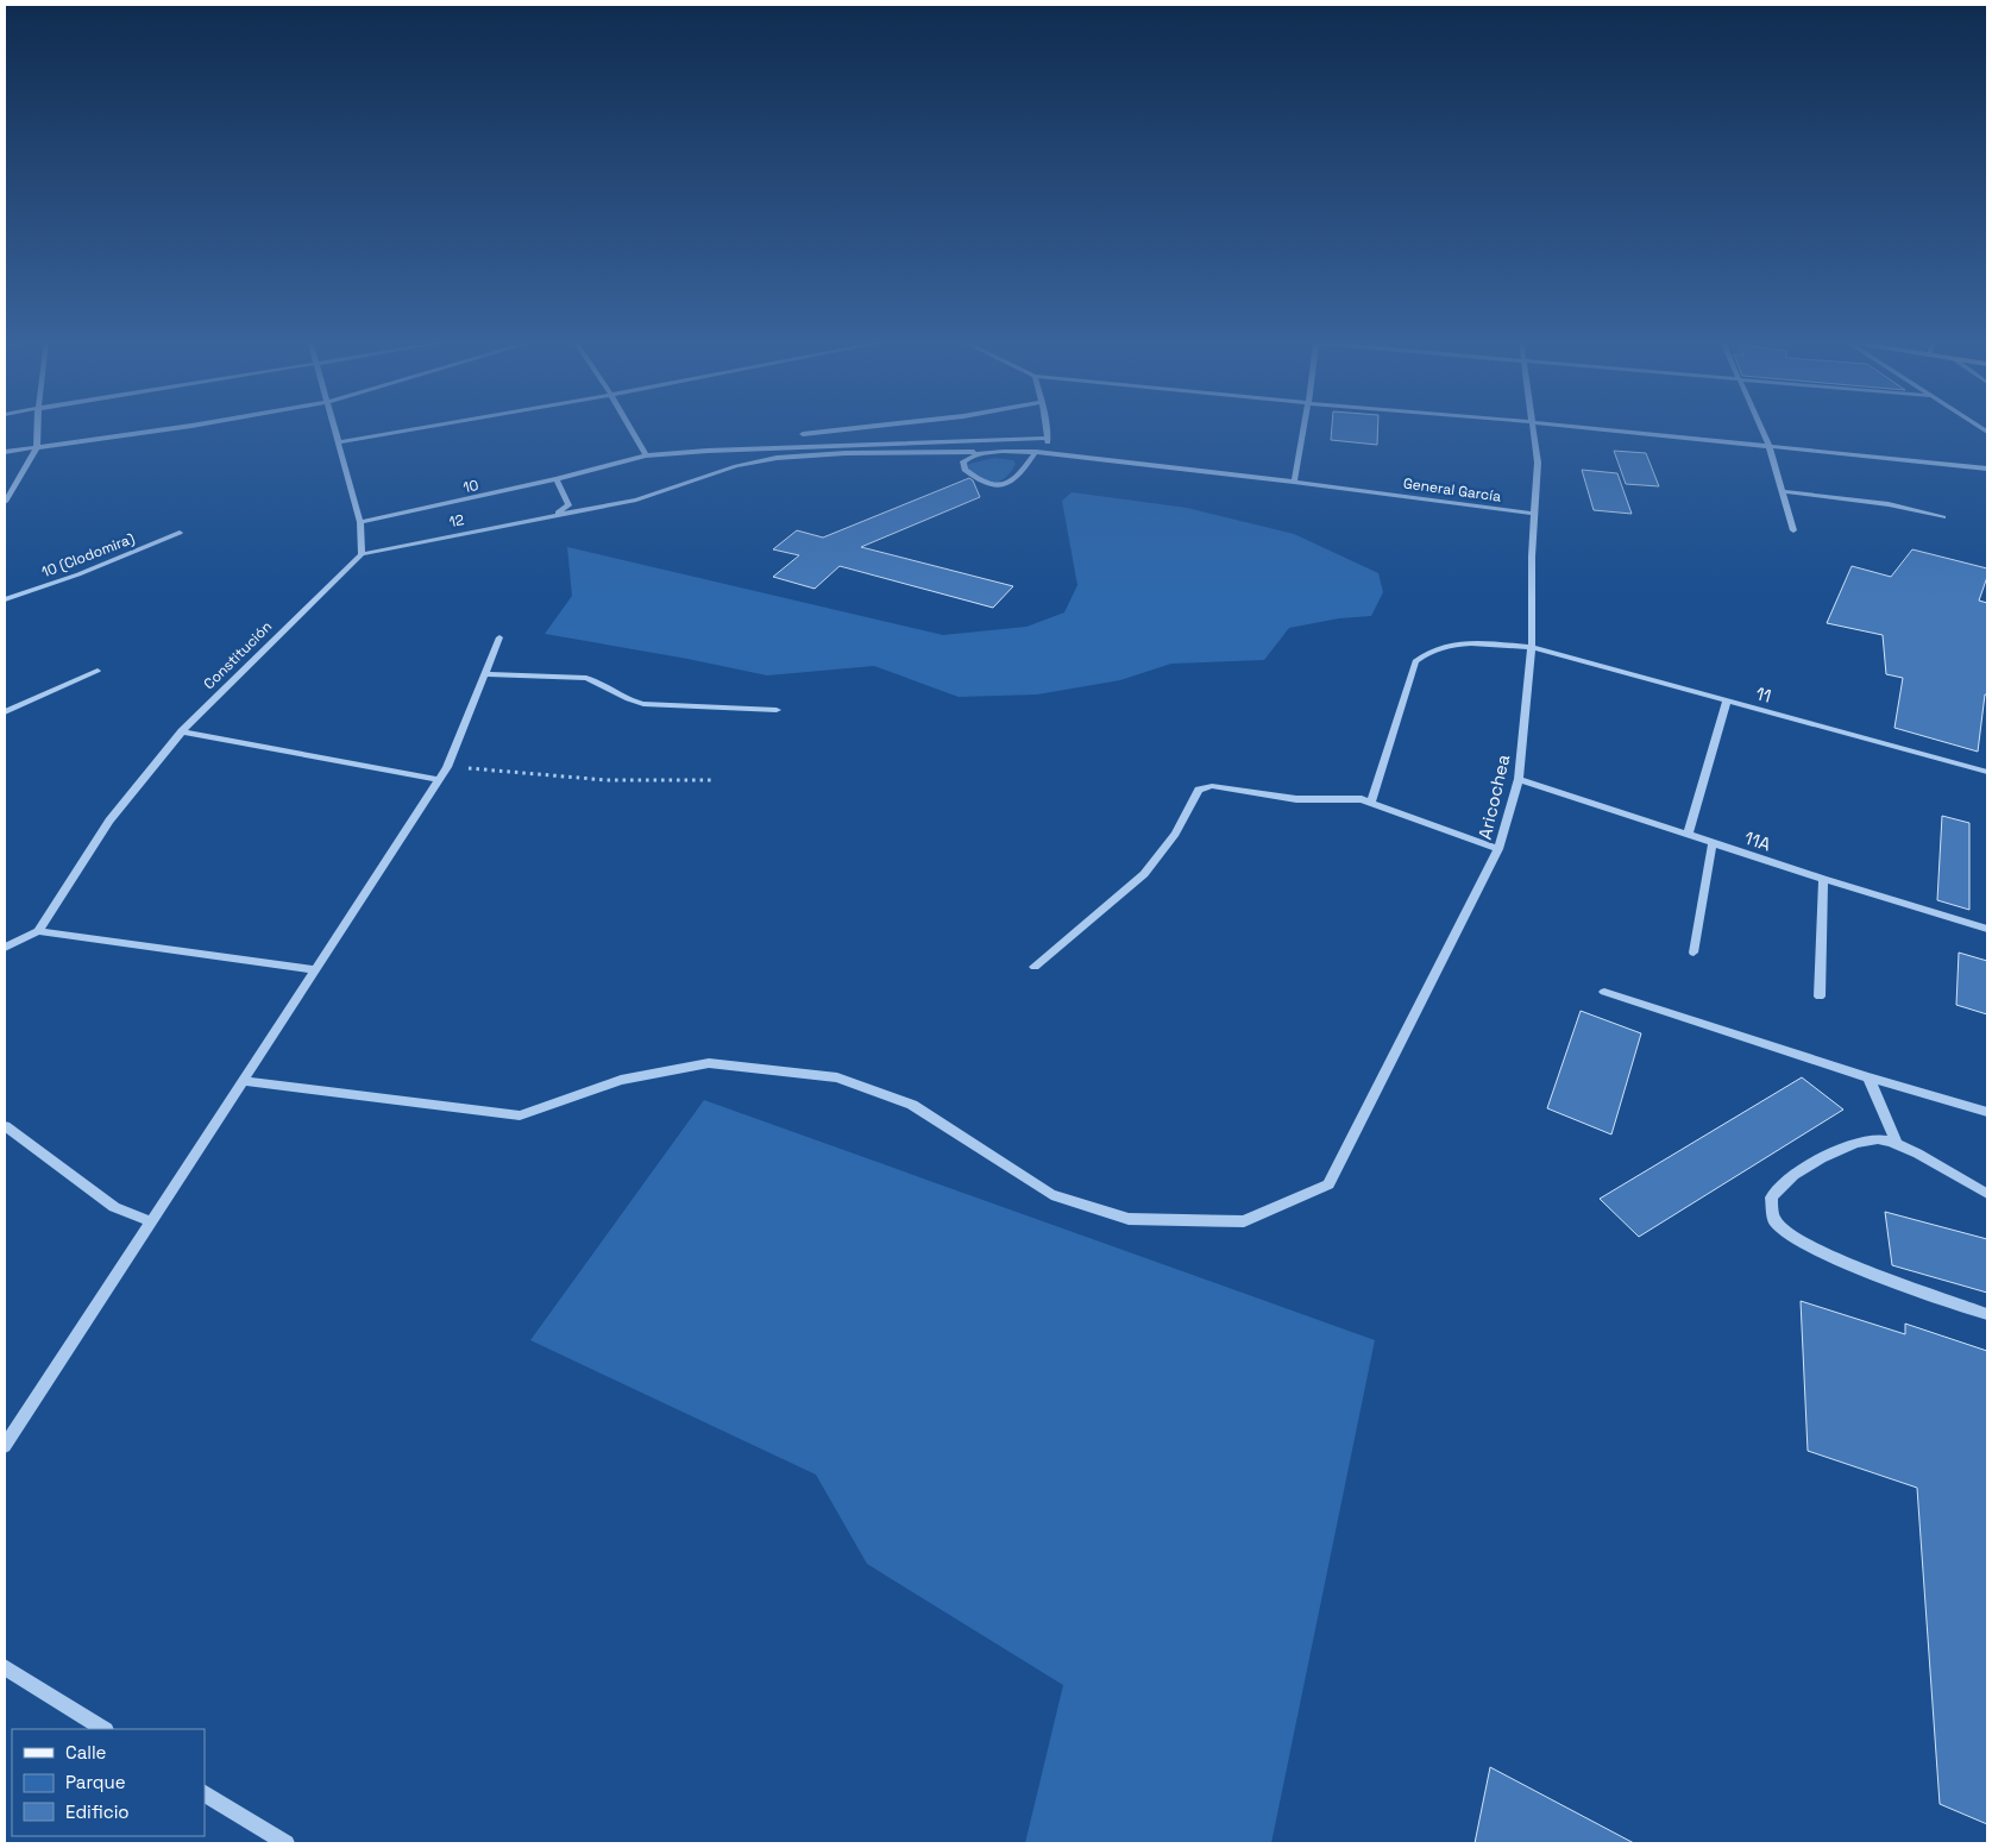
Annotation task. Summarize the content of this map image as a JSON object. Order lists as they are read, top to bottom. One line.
{"streets":{"street":["10","General García","12","10 (Clodomira)","Constitución","11","Aricochea","11A"]},"crossings":[["General García","12"],["General García","Aricochea"],["12","Constitución"],["11","Aricochea"],["Aricochea","11A"]],"legend":["Calle","Parque","Edificio"]}
